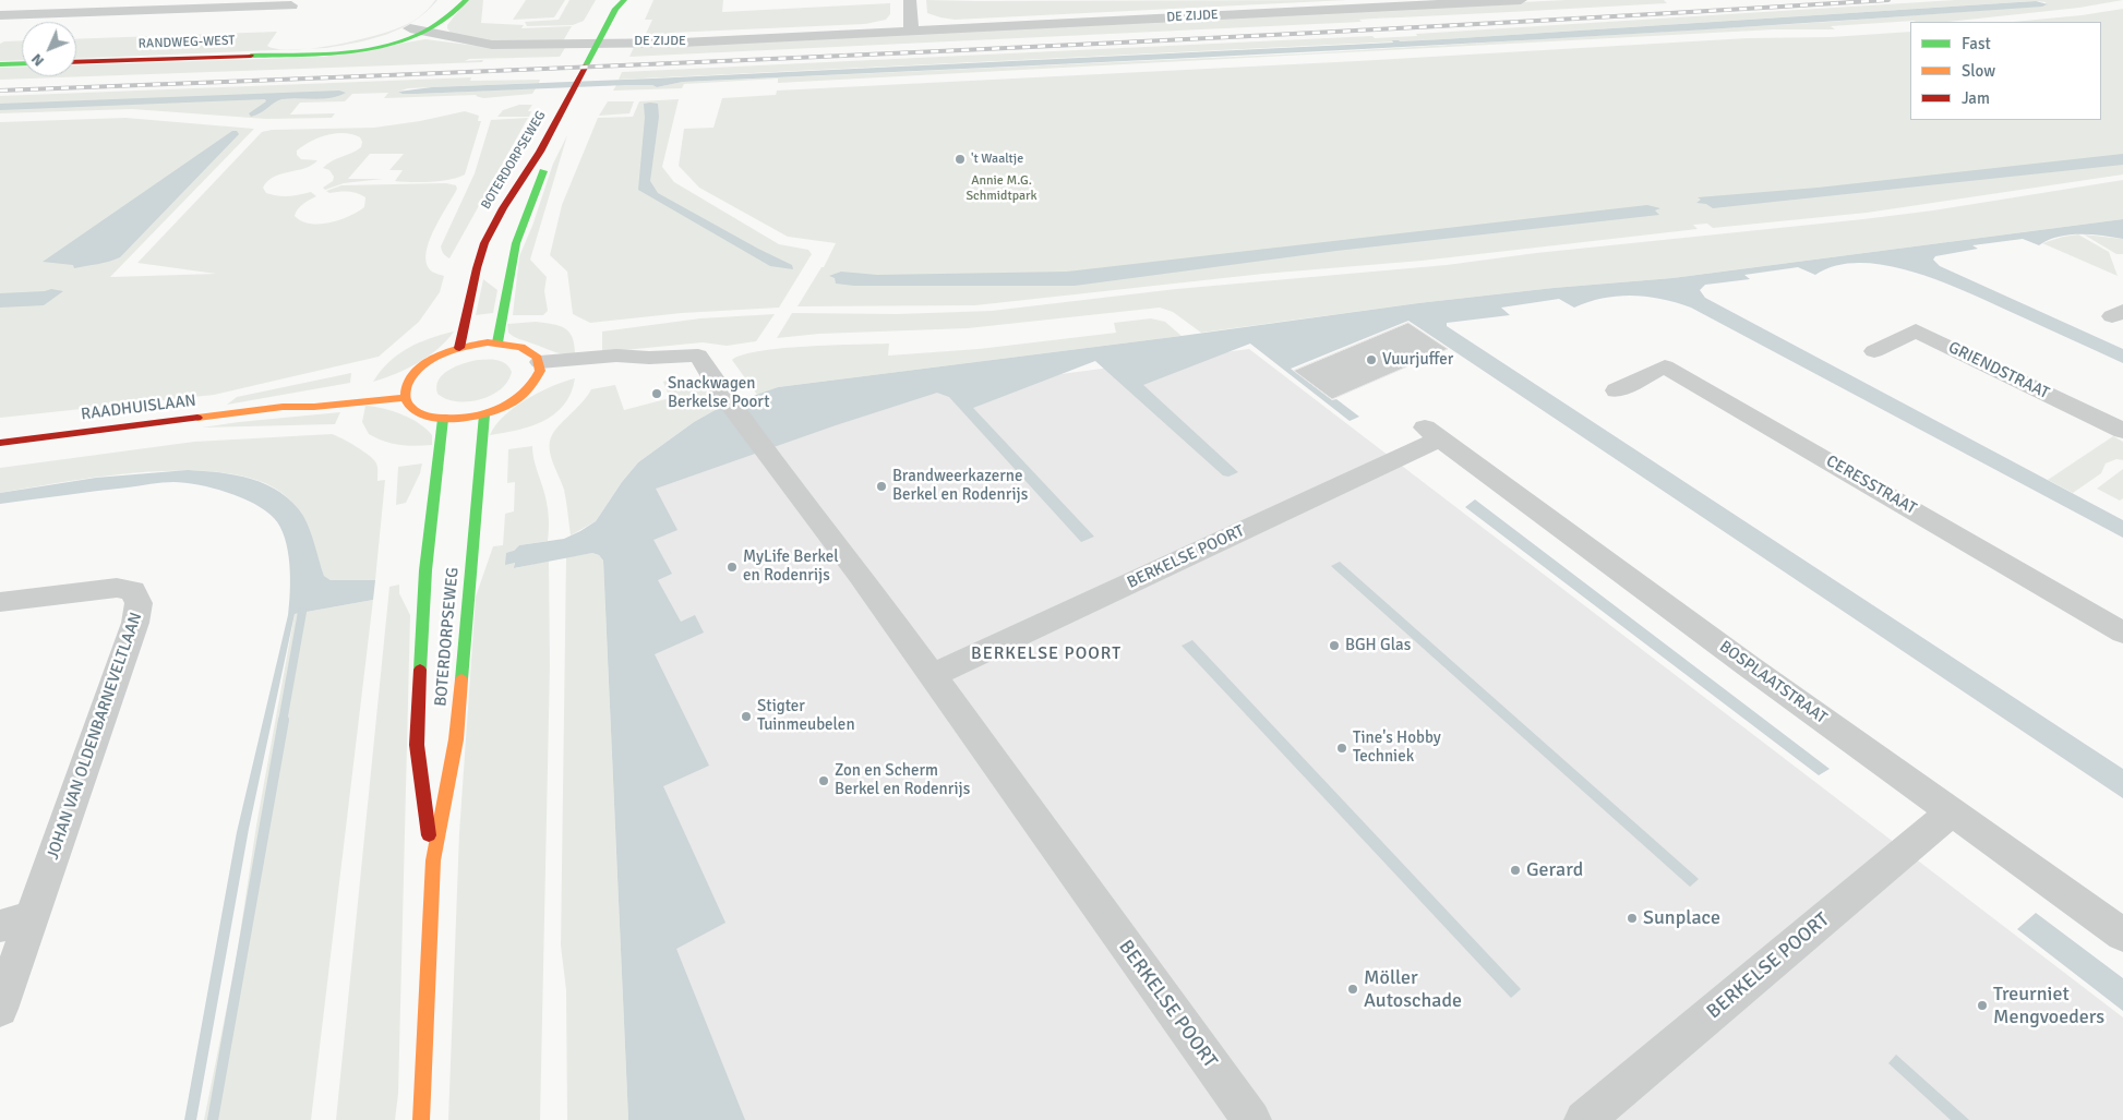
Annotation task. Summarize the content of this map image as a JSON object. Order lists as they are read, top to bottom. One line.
{"streets":{"main road":["RANDWEG-WEST","BOTERDORPSEWEG","RAADHUISLAAN"],"street":["DE ZIJDE","GRIENDSTRAAT","CERESSTRAAT","BERKELSE POORT","BOSPLAATSTRAAT","JOHAN VAN OLDENBARNEVELTLAAN"]},"crossings":[["DE ZIJDE","RANDWEG-WEST"],["BERKELSE POORT","BOSPLAATSTRAAT"]],"districts":["BERKELSE POORT"],"parks":["Annie M.G. Schmidtpark"],"places":["'t Waaltje","Vuurjuffer","Snackwagen Berkelse Poort","Brandweerkazerne Berkel en Rodenrijs","MyLife Berkel en Rodenrijs","BGH Glas","Stigter Tuinmeubelen","Tine's Hobby Techniek","Zon en Scherm Berkel en Rodenrijs","Gerard","Sunplace","Möller Autoschade","Treurniet Mengvoeders"],"legend":["Fast","Slow","Jam"],"north":"bottom left"}
